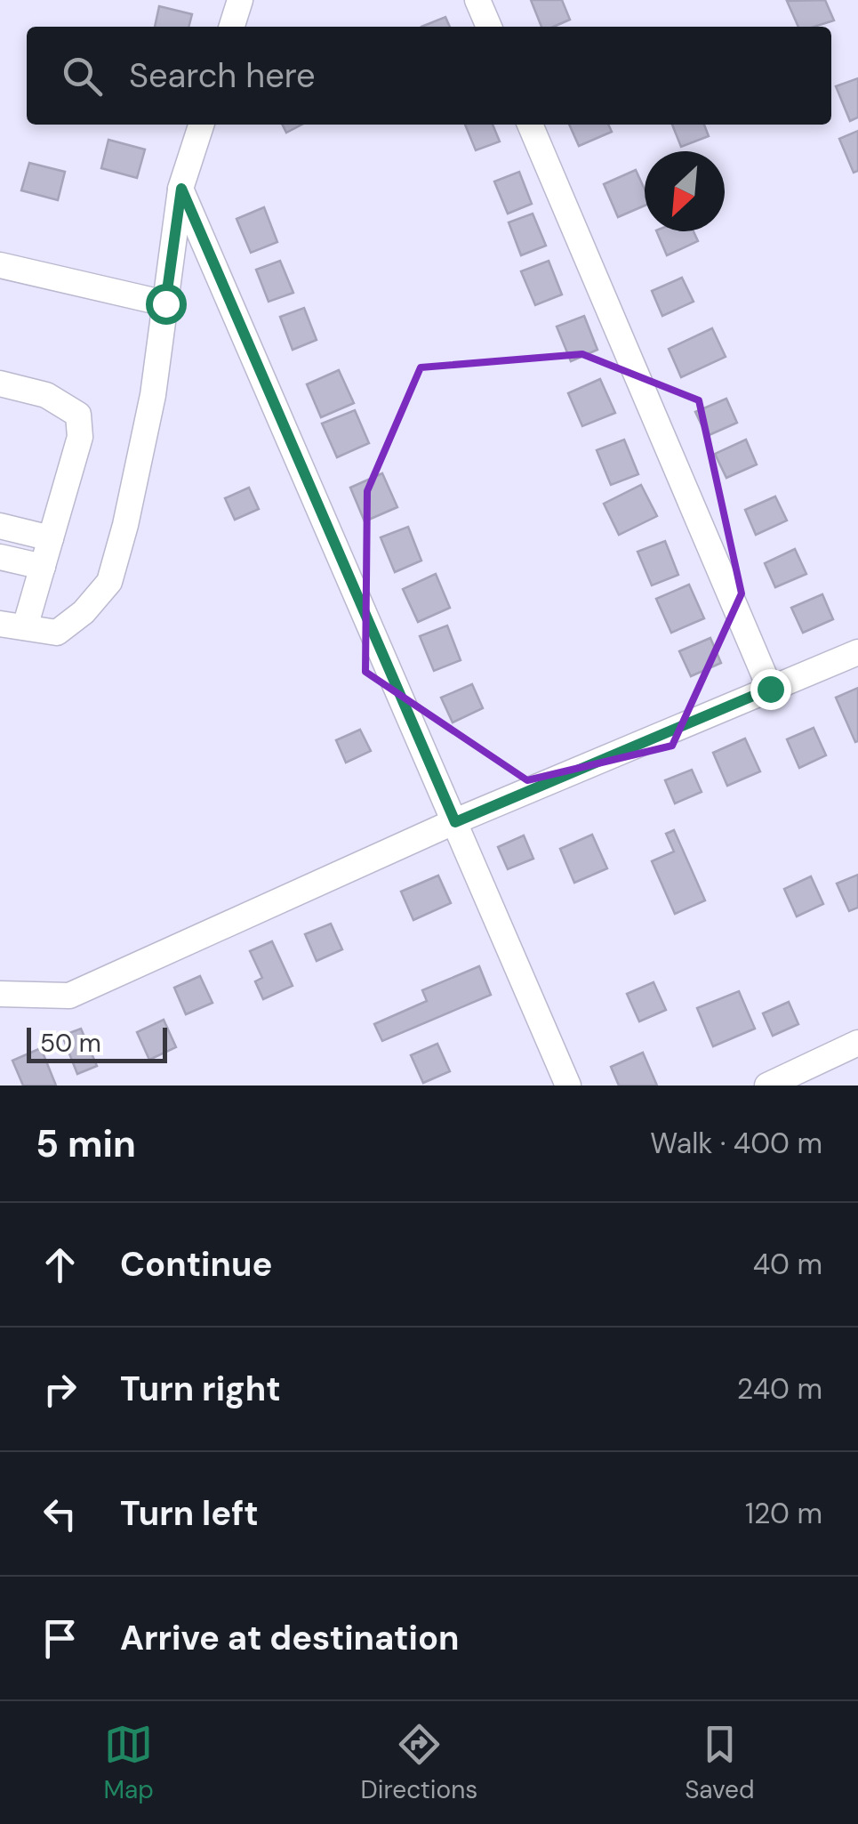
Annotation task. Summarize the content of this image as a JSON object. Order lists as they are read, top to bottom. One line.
{"scale_bar":"50 m","north":"bottom left","page":{"search":"Search here","scale":"50 m","heading":["5 min","Walk · 400 m"],"list":[["Continue","40 m"],["Turn right","240 m"],["Turn left","120 m"],"Arrive at destination"],"nav":["Map","Directions","Saved"]}}
